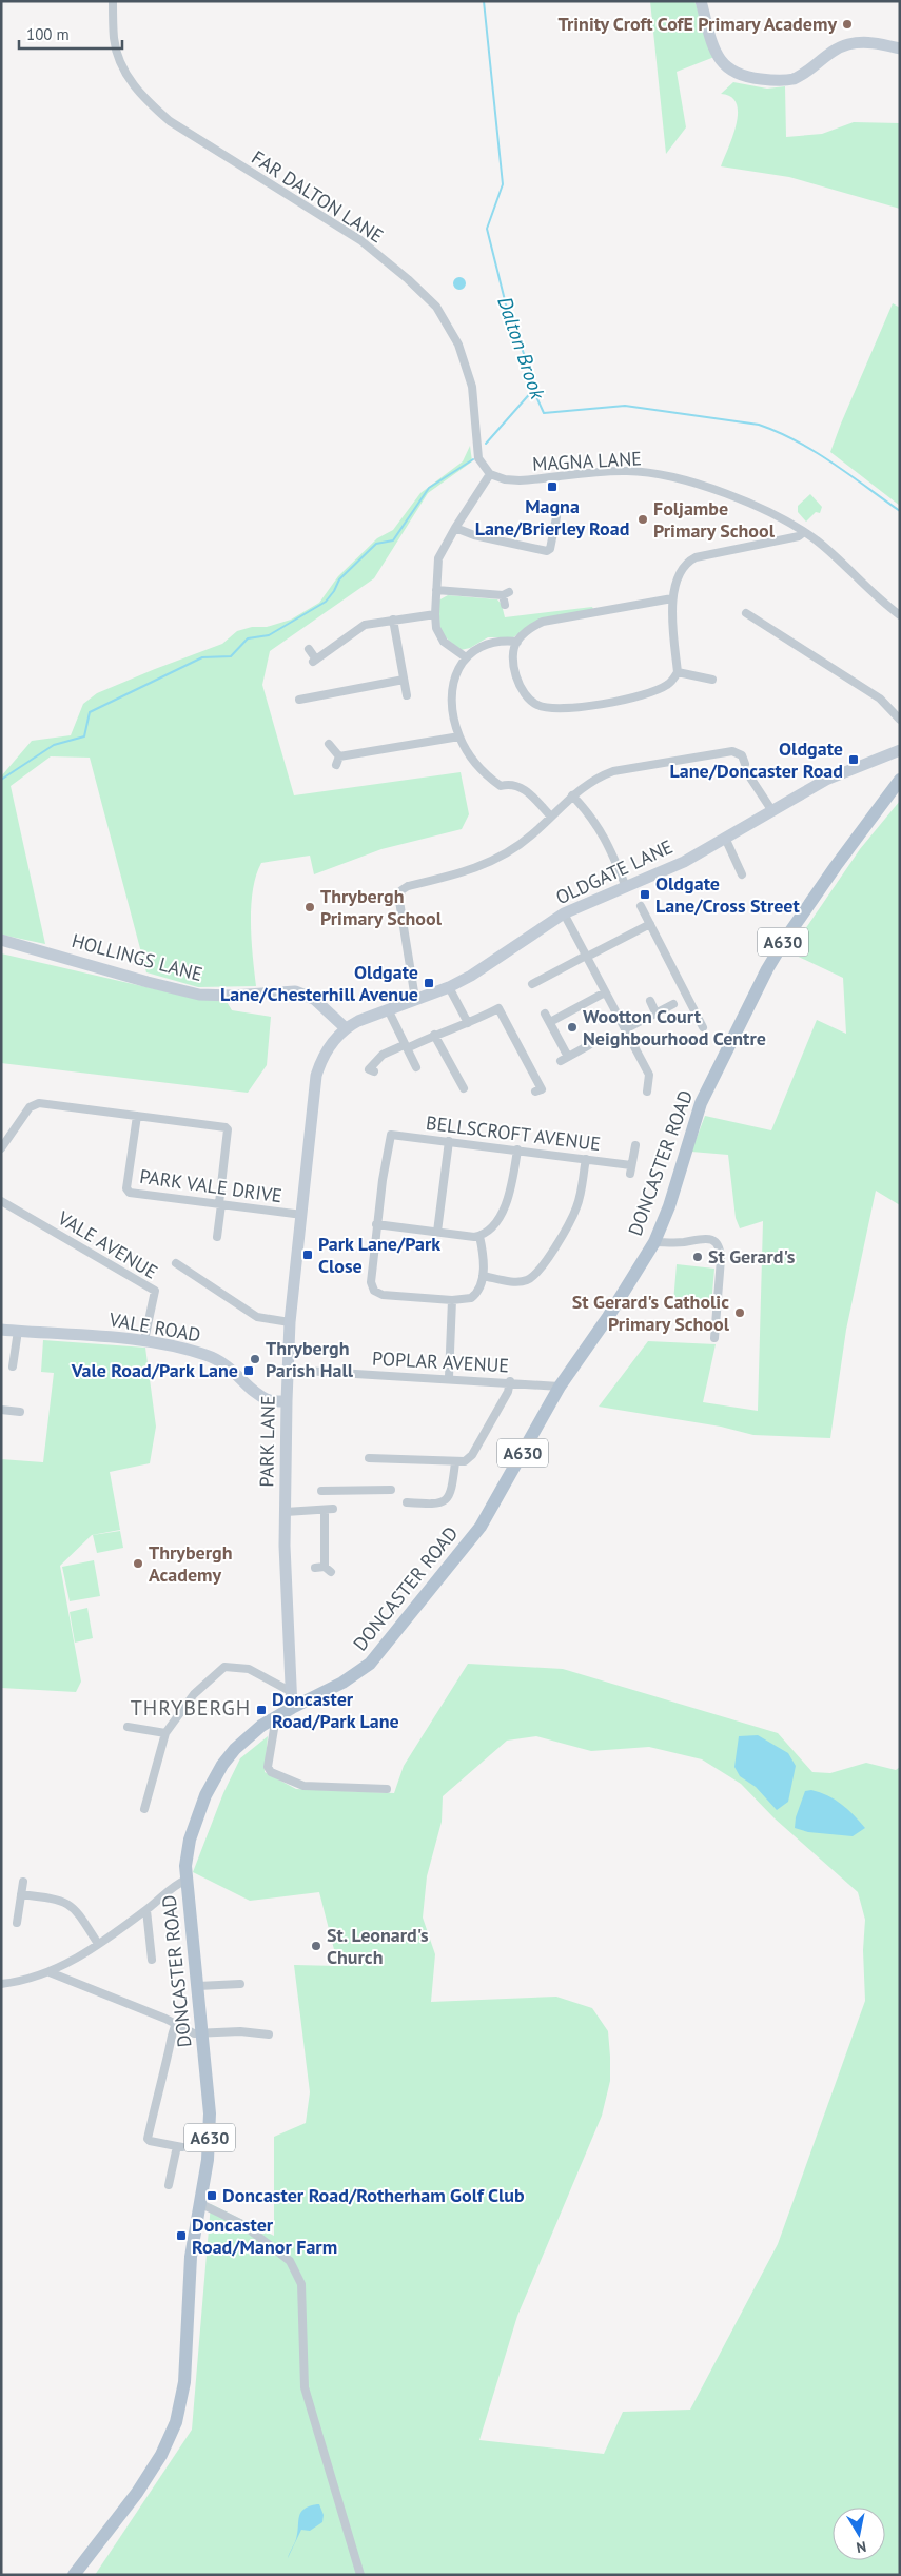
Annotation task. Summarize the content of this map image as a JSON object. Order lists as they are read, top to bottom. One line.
{"streets":{"main road":["A630","DONCASTER ROAD"],"street":["FAR DALTON LANE","MAGNA LANE","OLDGATE LANE","HOLLINGS LANE","BELLSCROFT AVENUE","PARK VALE DRIVE","VALE AVENUE","VALE ROAD","POPLAR AVENUE","PARK LANE"]},"crossings":[["FAR DALTON LANE","MAGNA LANE"],["OLDGATE LANE","HOLLINGS LANE"],["OLDGATE LANE","PARK LANE"],["HOLLINGS LANE","PARK LANE"],["DONCASTER ROAD","POPLAR AVENUE"],["DONCASTER ROAD","PARK LANE"],["PARK VALE DRIVE","PARK LANE"],["VALE AVENUE","VALE ROAD"],["VALE ROAD","PARK LANE"],["POPLAR AVENUE","PARK LANE"]],"districts":["THRYBERGH"],"water":["Dalton Brook"],"places":{"other":["Trinity Croft CofE Primary Academy","Foljambe Primary School","Thrybergh Primary School","Wootton Court Neighbourhood Centre","St Gerard's","St Gerard's Catholic Primary School","Thrybergh Parish Hall","Thrybergh Academy","St. Leonard's Church"],"transit":["Magna Lane/Brierley Road","Oldgate Lane/Doncaster Road","Oldgate Lane/Cross Street","Oldgate Lane/Chesterhill Avenue","Park Lane/Park Close","Vale Road/Park Lane","Doncaster Road/Park Lane","Doncaster Road/Rotherham Golf Club","Doncaster Road/Manor Farm"]},"scale_bar":"100 m","north":"bottom"}
